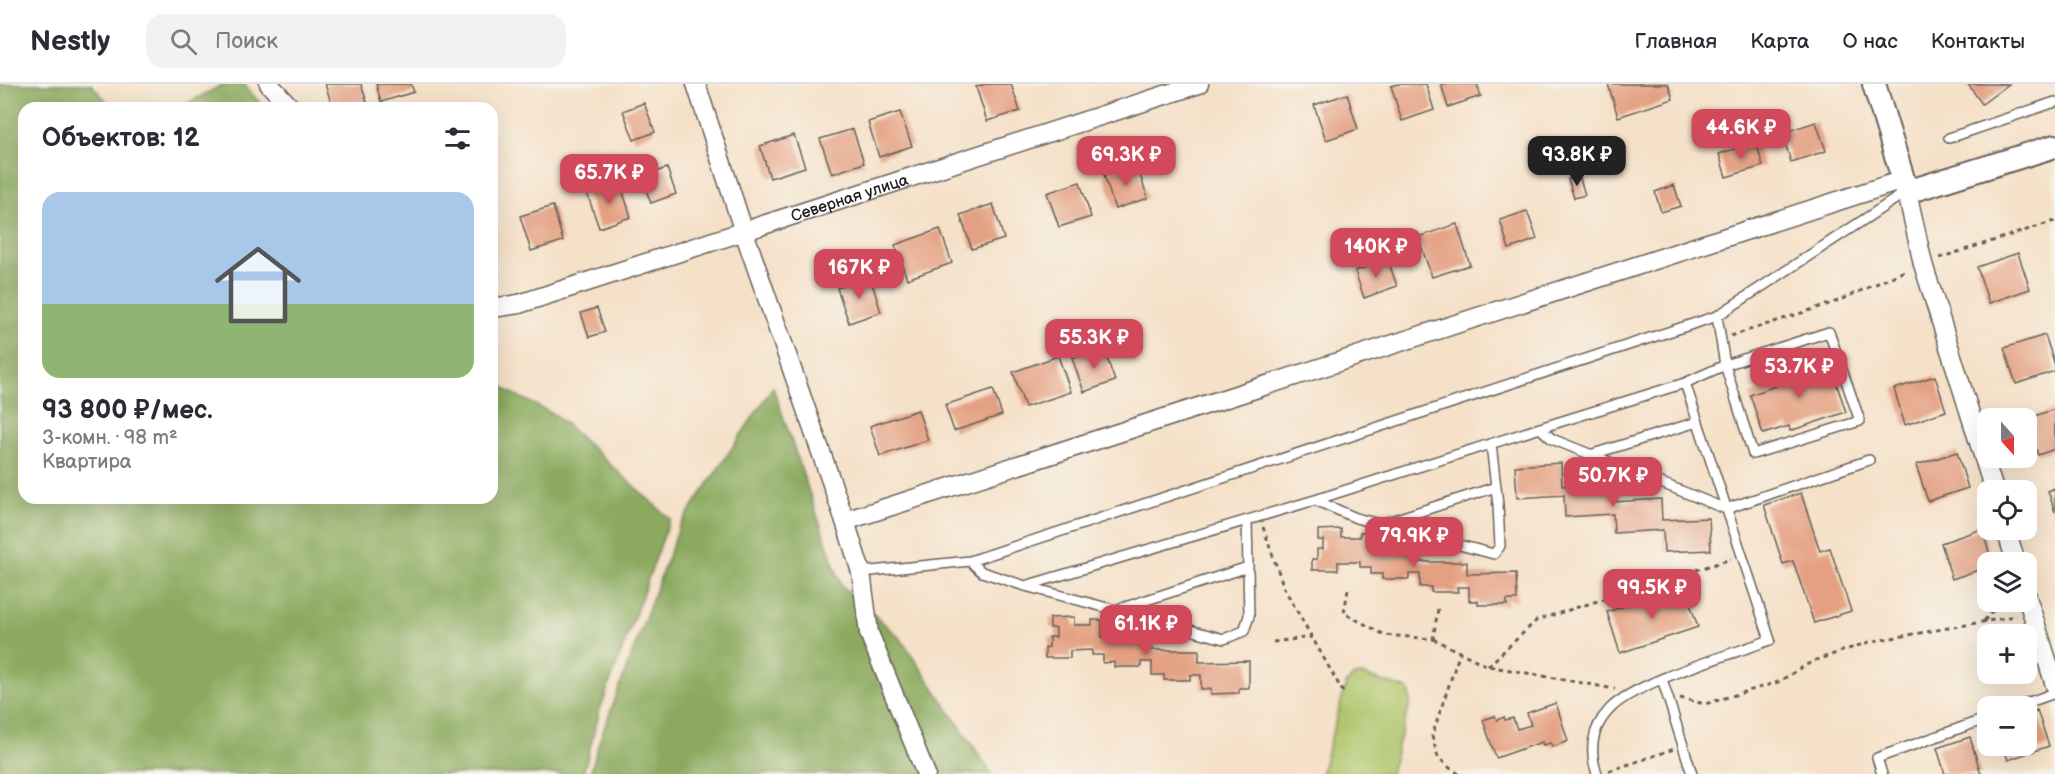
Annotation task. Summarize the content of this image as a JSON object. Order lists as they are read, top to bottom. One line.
{"streets":{"street":["Северная улица"]},"north":"bottom","page":{"header":"Nestly","search":"Поиск","nav":["Главная","Карта","О нас","Контакты"],"heading":"Объектов: 12","price":["44.6K ₽","69.3K ₽","93.8K ₽","65.7K ₽","140K ₽","167K ₽","55.3K ₽","53.7K ₽","50.7K ₽","79.9K ₽","99.5K ₽","61.1K ₽"],"list":[{"name":"93 800 ₽/мес.","note":"3-комн. · 98 m² · Квартира"}],"map_buttons":["+","−"]}}
